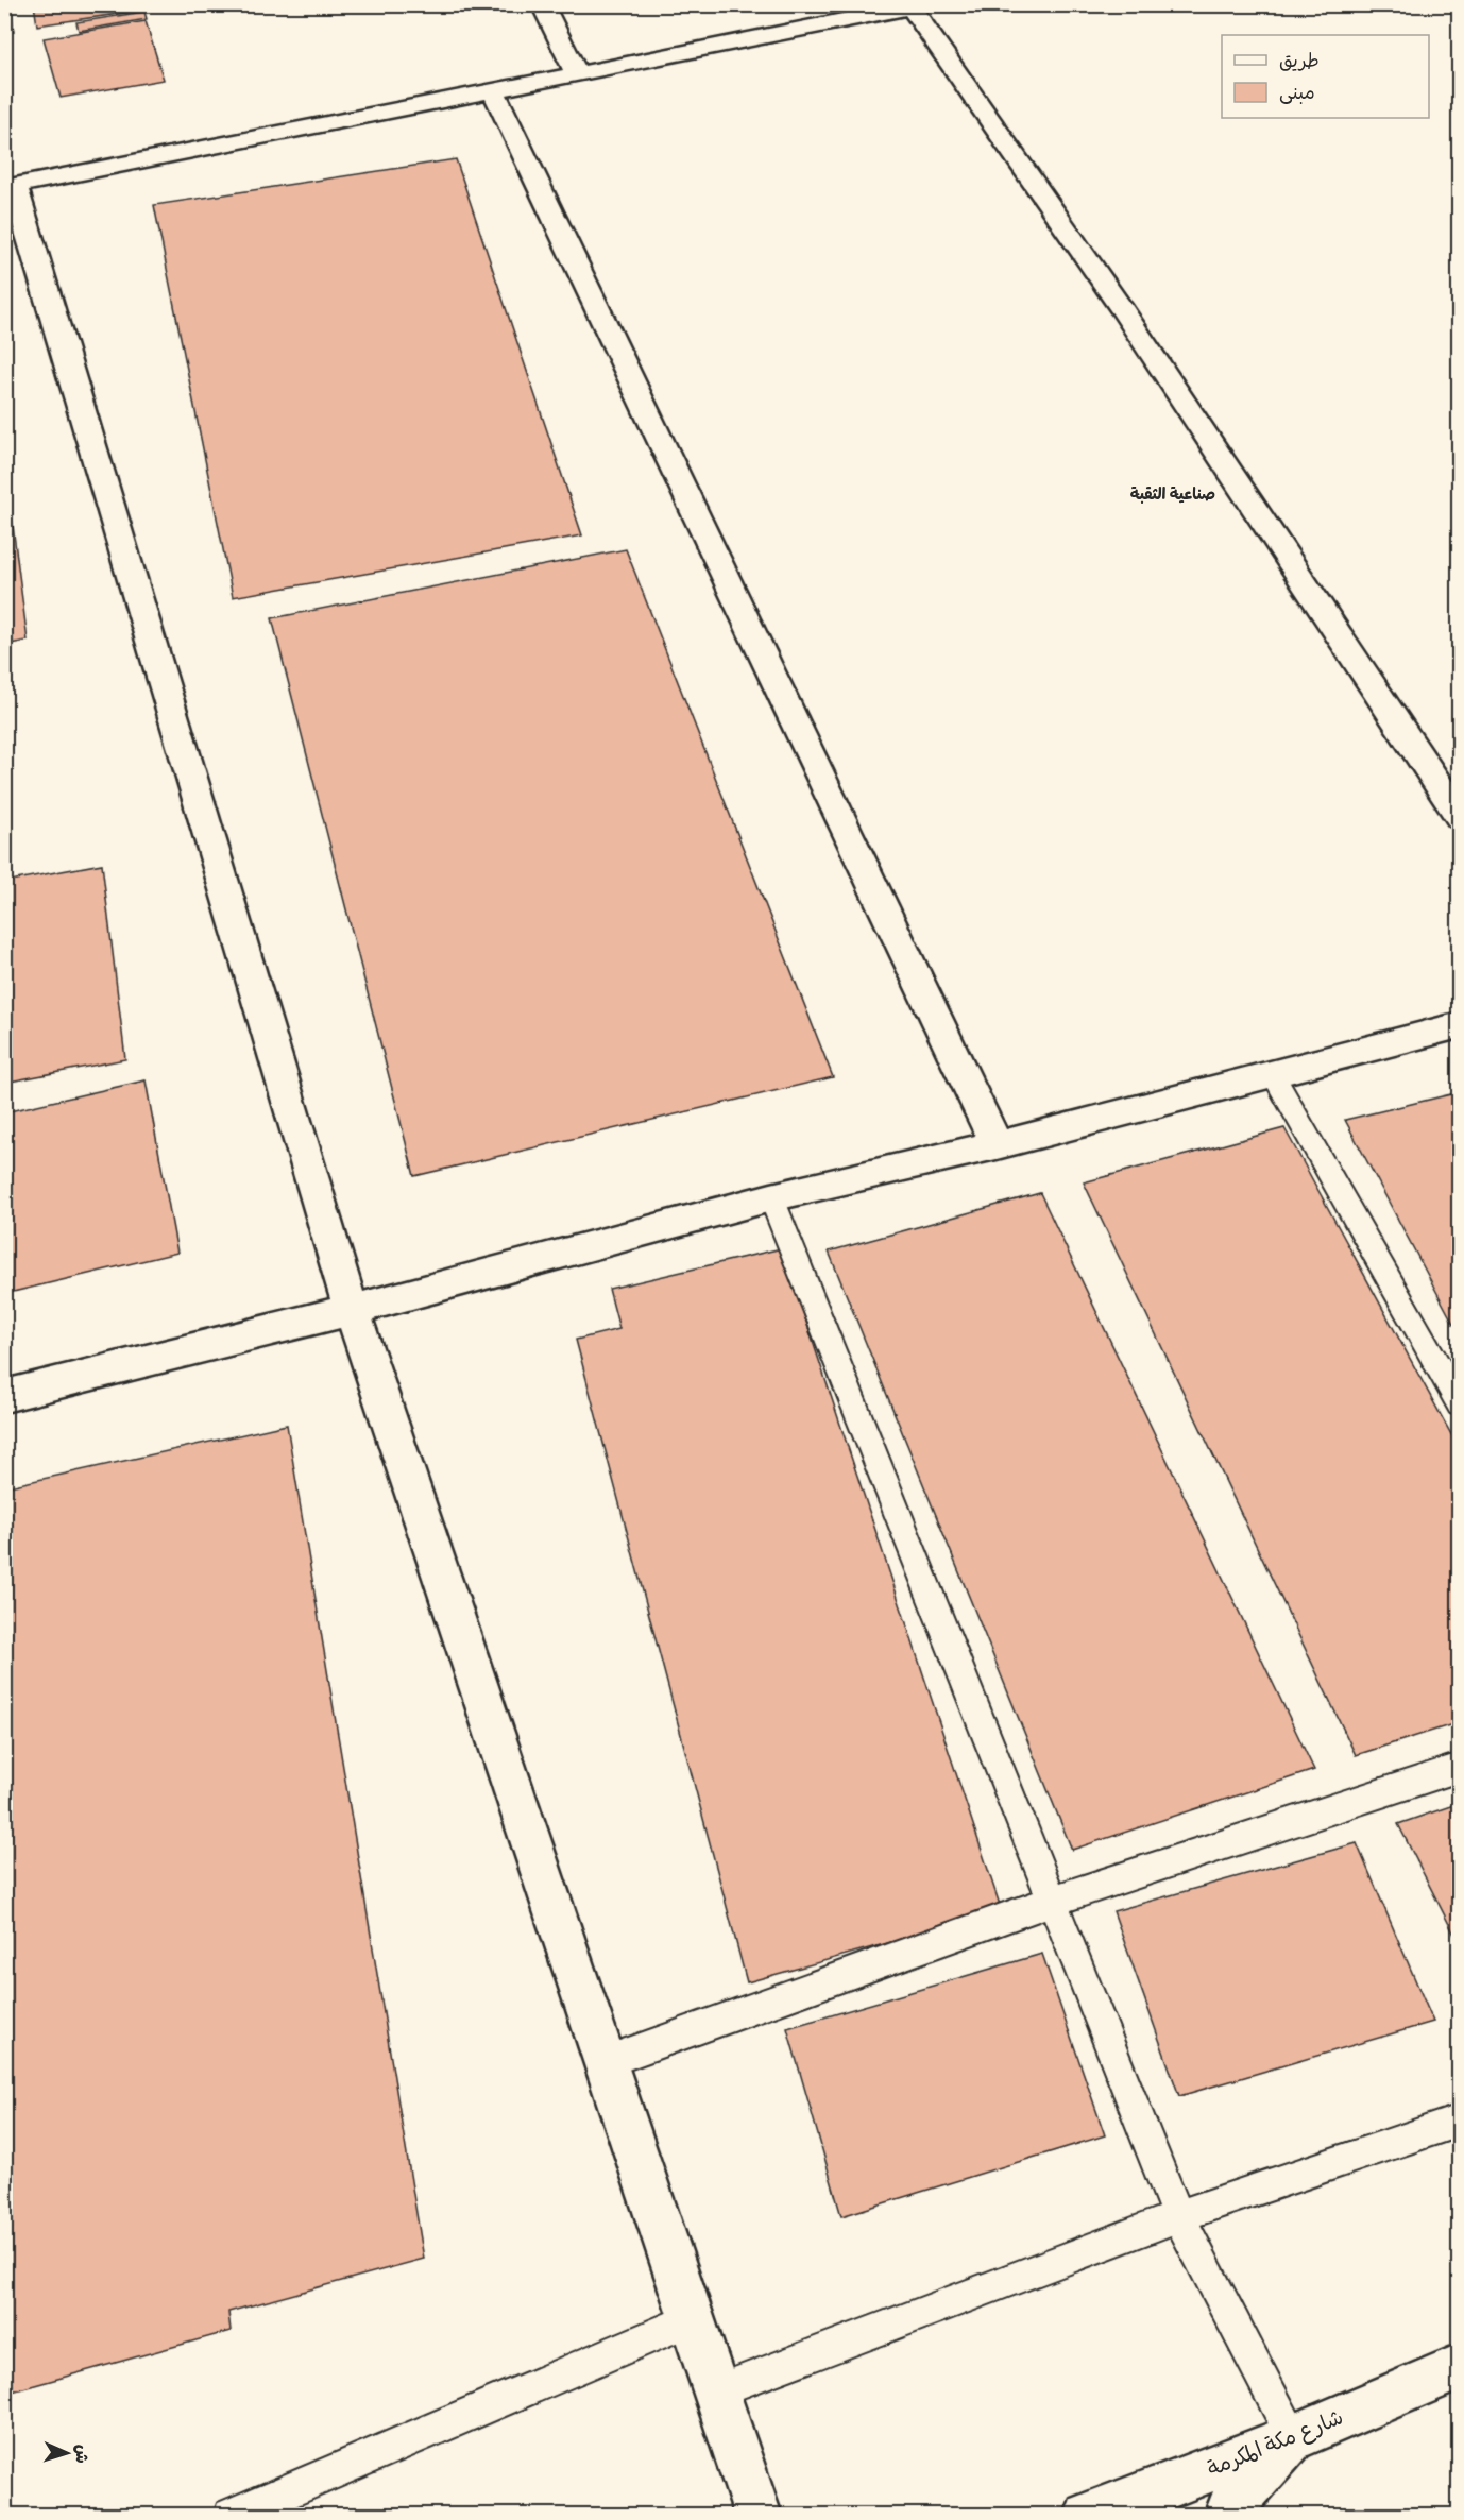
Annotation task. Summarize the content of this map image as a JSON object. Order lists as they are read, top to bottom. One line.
{"streets":{"street":["شارع مكة المكرمة"]},"districts":["صناعية الثقبة"],"legend":["طريق","مبنى"],"north":"right"}
